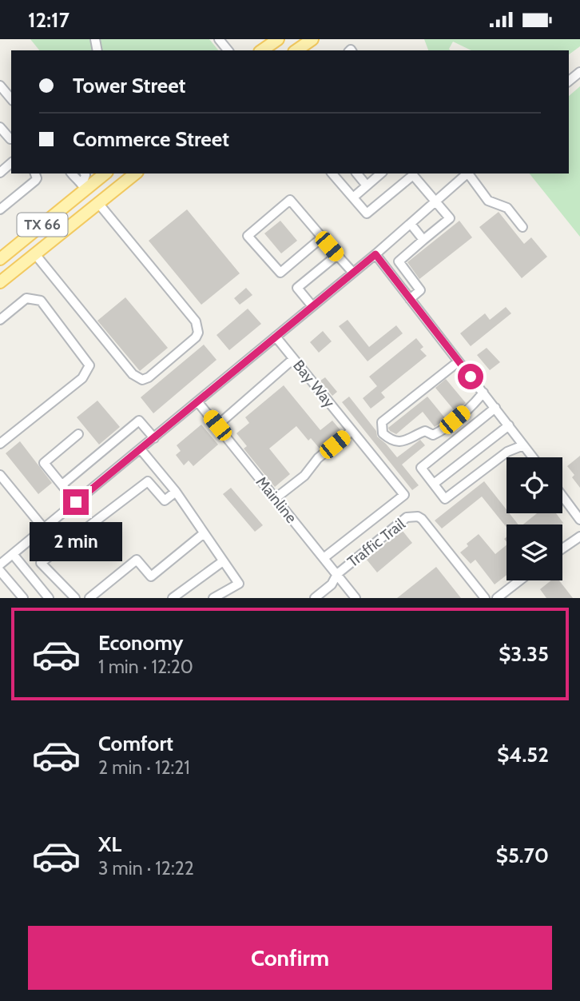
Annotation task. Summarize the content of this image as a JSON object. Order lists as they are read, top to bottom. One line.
{"streets":{"main road":["TX 66"],"street":["Bay Way","Mainline","Traffic Trail"]},"crossings":[["Bay Way","Mainline"],["Mainline","Traffic Trail"]],"page":{"status":"12:17","banner":["Tower Street","Commerce Street"],"bubble":"2 min","list":[{"name":"Economy","note":"1 min · 12:20","value":"$3.35"},{"name":"Comfort","note":"2 min · 12:21","value":"$4.52"},{"name":"XL","note":"3 min · 12:22","value":"$5.70"}],"buttons":"Confirm"}}
